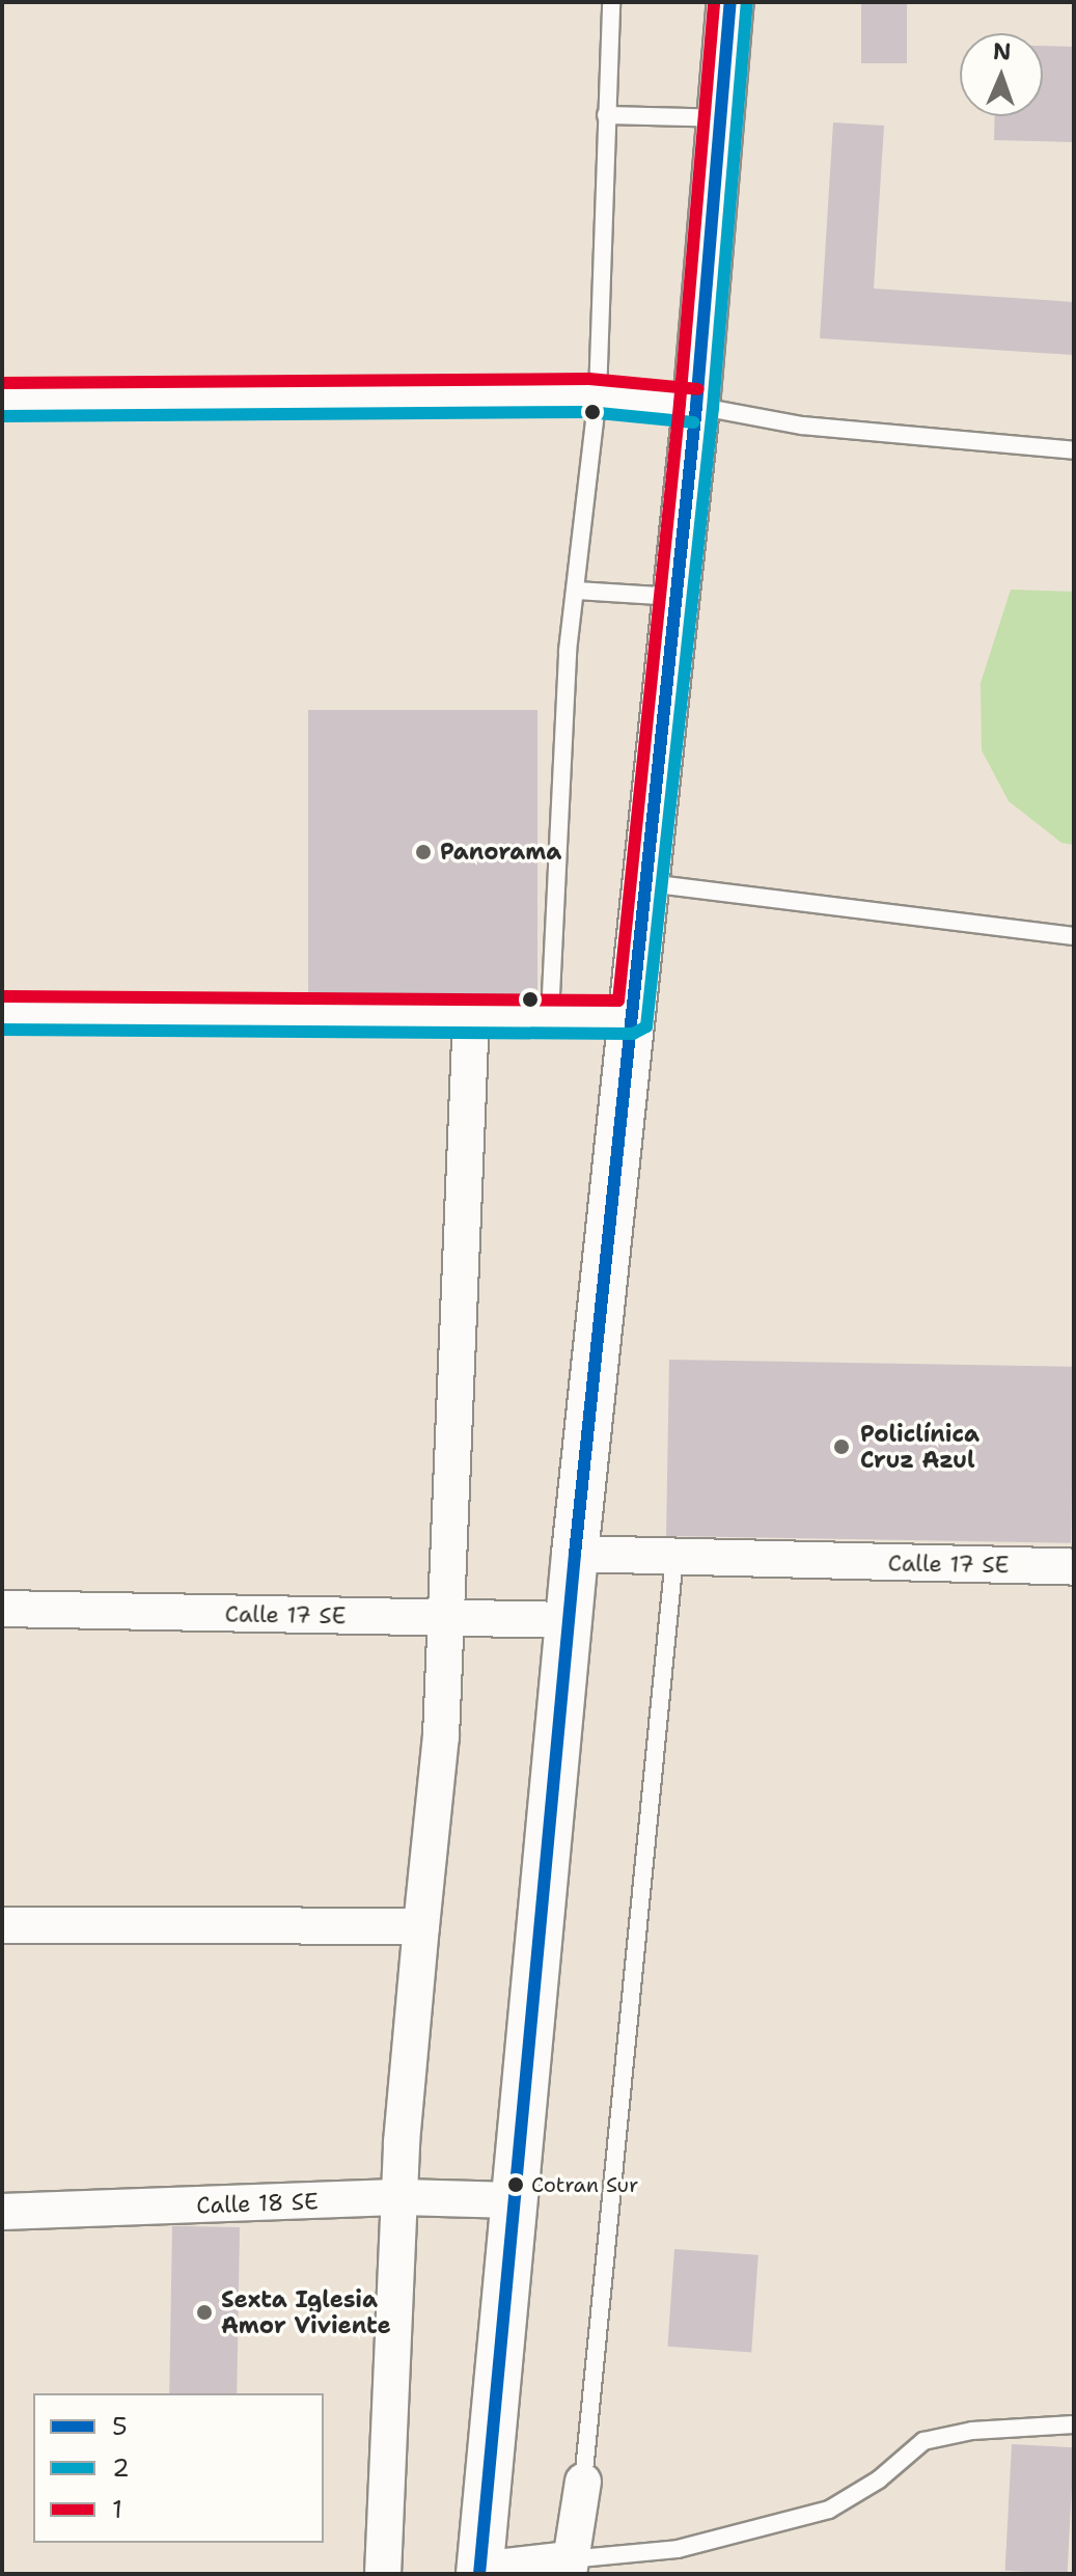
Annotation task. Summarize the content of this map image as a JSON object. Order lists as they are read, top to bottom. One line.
{"streets":{"street":["Calle 17 SE","Calle 18 SE"]},"places":["Panorama","Policlínica Cruz Azul","Cotran Sur","Sexta Iglesia Amor Viviente"],"lines":["transit line 5","transit line 1","transit line 2"],"legend":["5","2","1"],"north":"top"}
